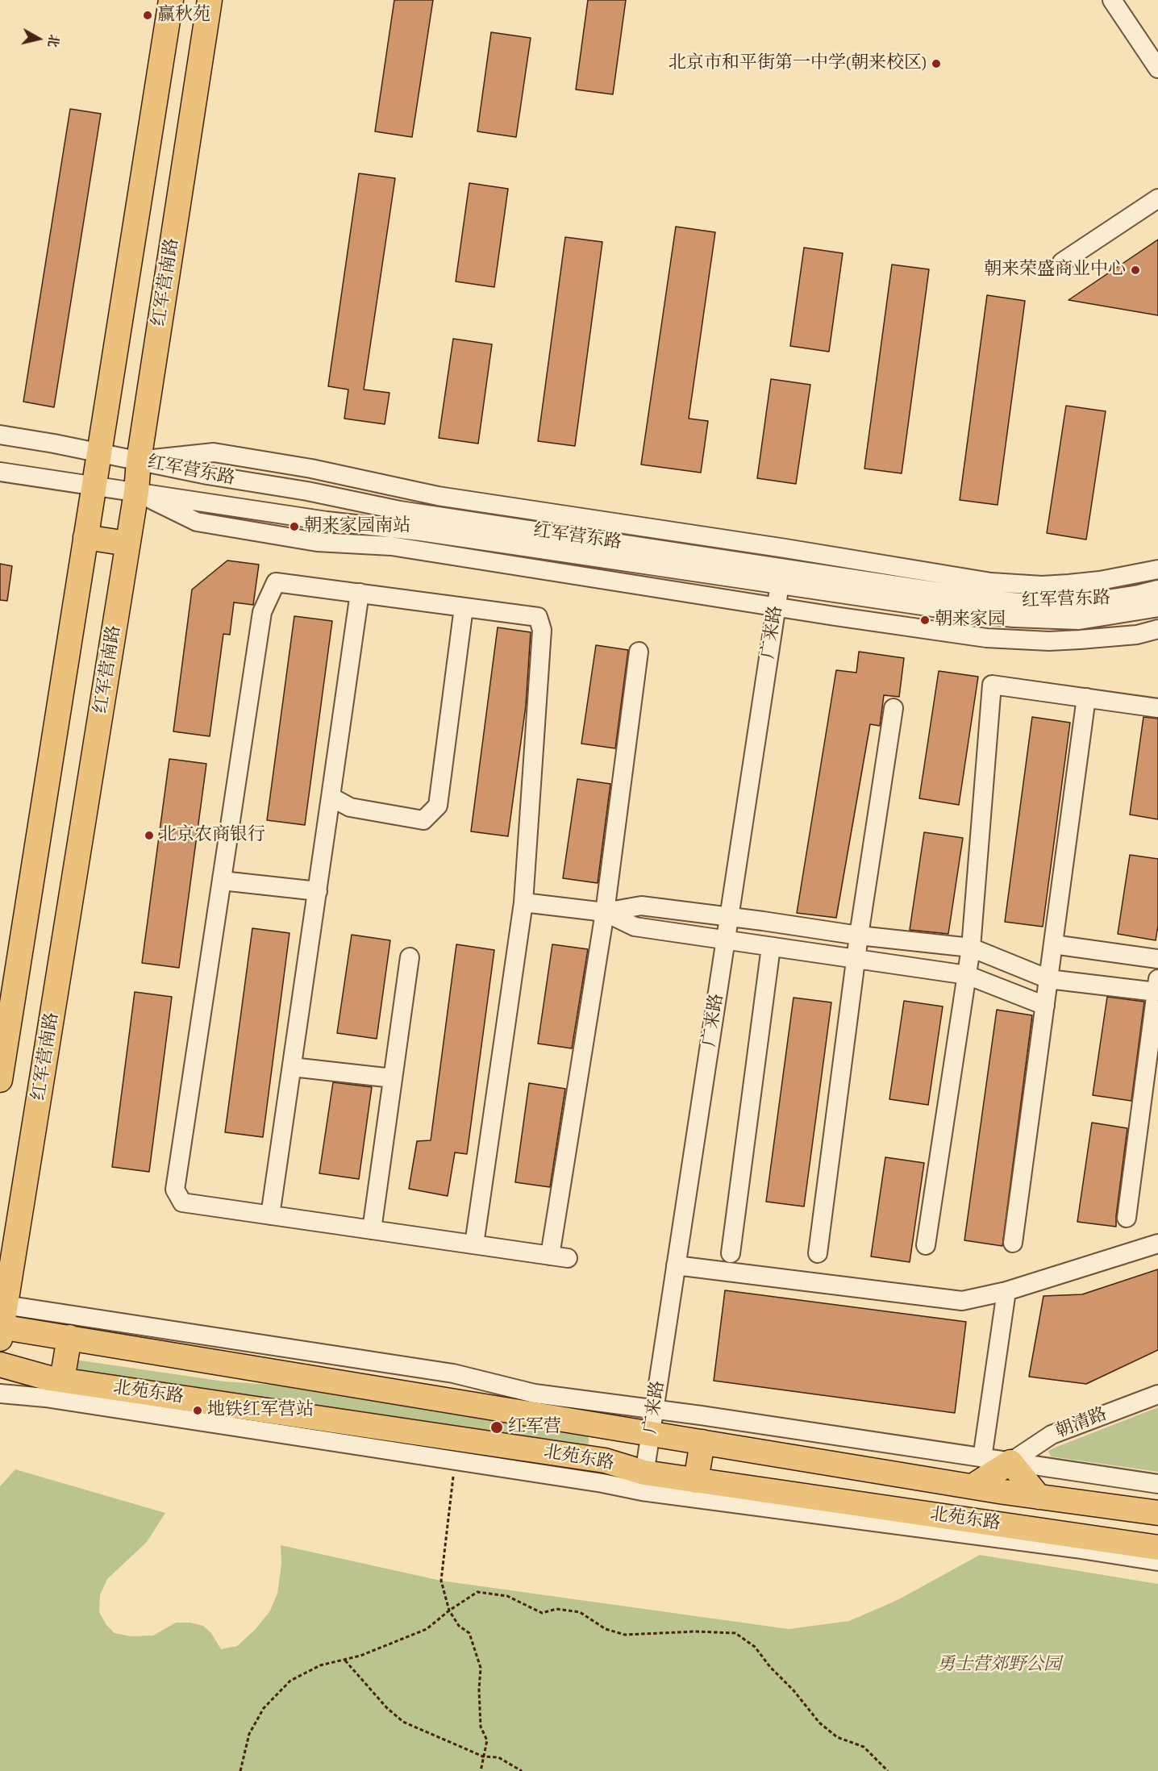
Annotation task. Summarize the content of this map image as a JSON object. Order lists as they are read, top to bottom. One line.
{"streets":{"main road":["红军营南路","北苑东路"],"street":["红军营东路","广来路","朝清路"]},"crossings":[["红军营南路","红军营东路"],["红军营南路","北苑东路"],["红军营东路","广来路"],["广来路","北苑东路"]],"parks":["勇士营郊野公园"],"places":["赢秋苑","北京市和平街第一中学(朝来校区)","朝来荣盛商业中心","朝来家园南站","朝来家园","北京农商银行","地铁红军营站","红军营"],"north":"right"}
